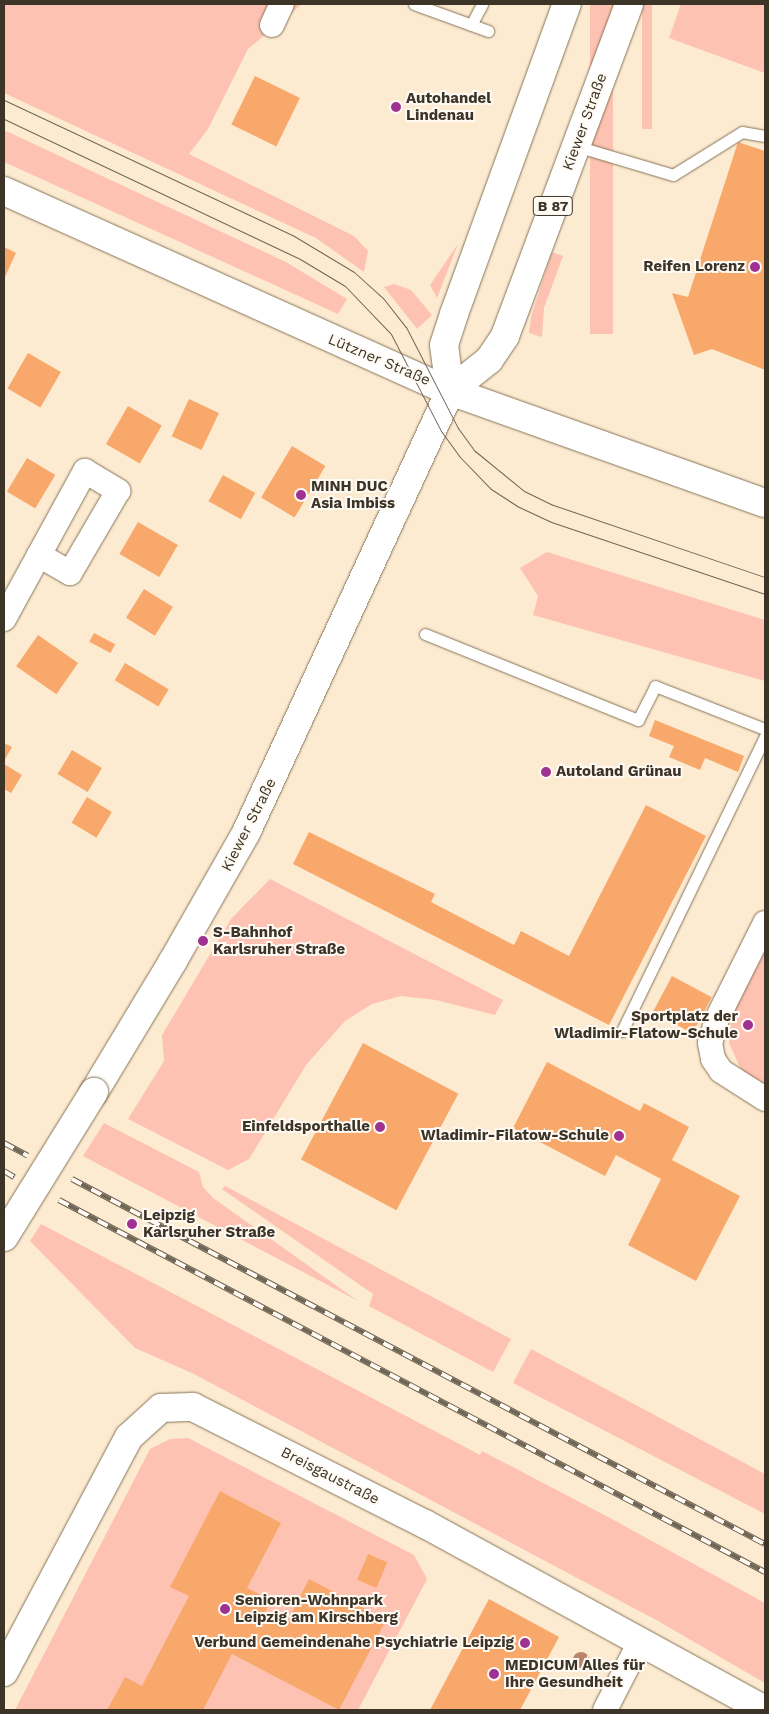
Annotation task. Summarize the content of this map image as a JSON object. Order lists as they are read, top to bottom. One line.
{"streets":{"street":["Kiewer Straße","B 87","Lützner Straße","Breisgaustraße"]},"crossings":[["Kiewer Straße","Lützner Straße"]],"places":["Autohandel Lindenau","Reifen Lorenz","MINH DUC Asia Imbiss","Autoland Grünau","S-Bahnhof Karlsruher Straße","Sportplatz der Wladimir-Flatow-Schule","Einfeldsporthalle","Wladimir-Filatow-Schule","Leipzig Karlsruher Straße","Senioren-Wohnpark Leipzig am Kirschberg","Verbund Gemeindenahe Psychiatrie Leipzig","MEDICUM Alles für Ihre Gesundheit"]}
